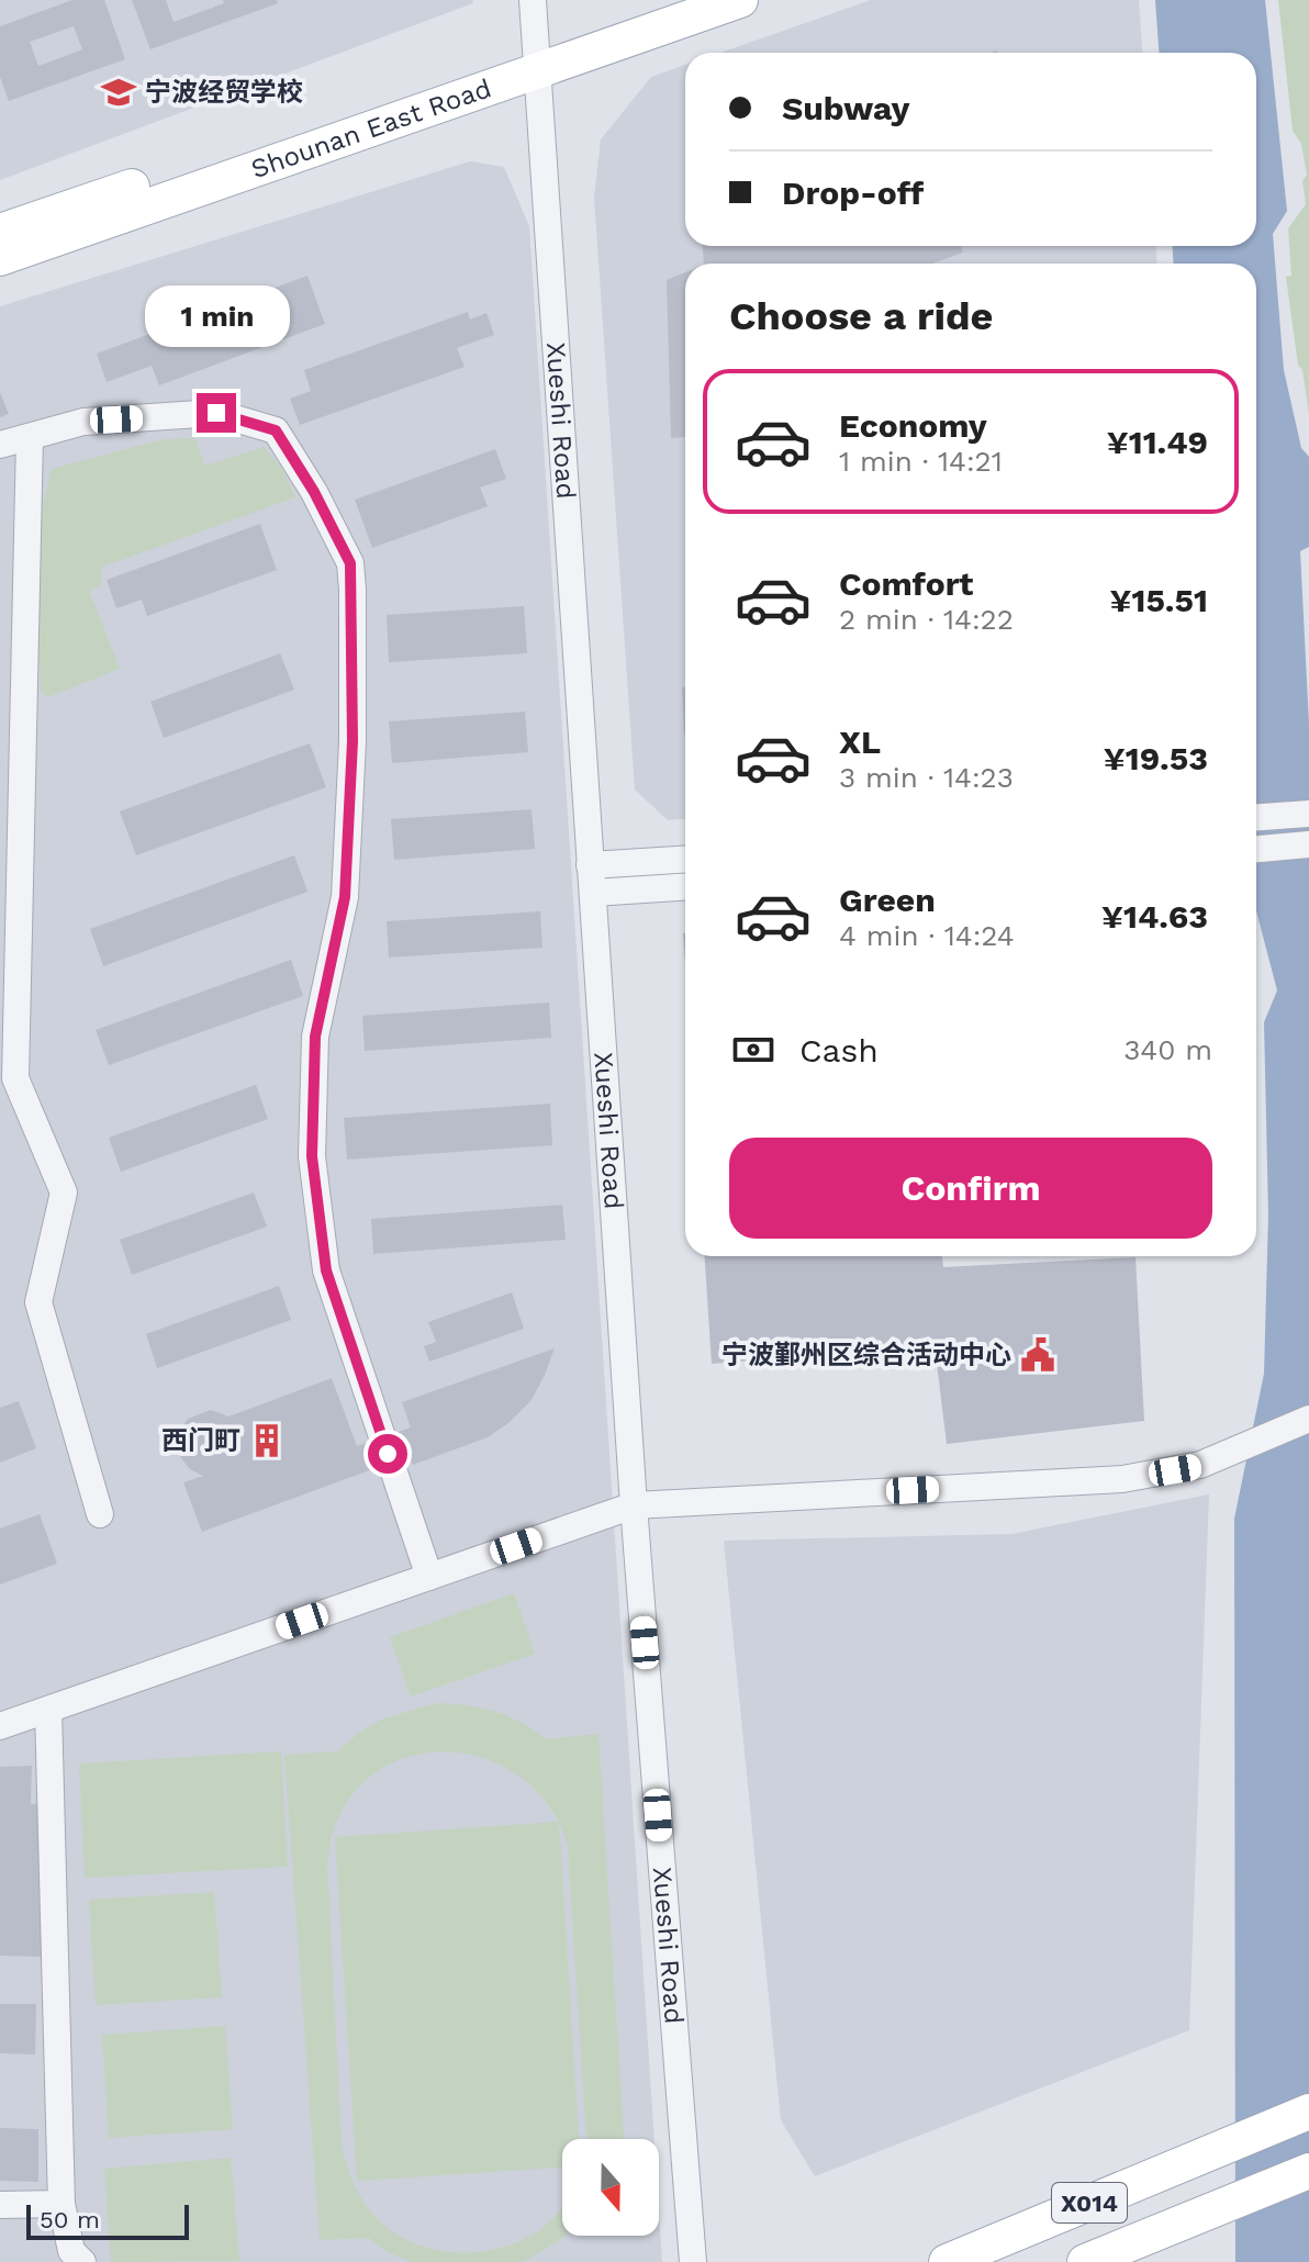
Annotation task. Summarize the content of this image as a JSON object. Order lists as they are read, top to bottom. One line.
{"streets":{"main road":["Shounan East Road","X014"],"street":["Xueshi Road"]},"crossings":[["Shounan East Road","Xueshi Road"]],"places":{"school or university":["宁波经贸学校"],"public building":["宁波鄞州区综合活动中心"],"building":["西门町"]},"scale_bar":"50 m","north":"bottom","page":{"banner":["Subway","Drop-off"],"heading":"Choose a ride","bubble":"1 min","list":[{"name":"Economy","note":"1 min · 14:21","value":"¥11.49"},{"name":"Comfort","note":"2 min · 14:22","value":"¥15.51"},{"name":"XL","note":"3 min · 14:23","value":"¥19.53"},{"name":"Green","note":"4 min · 14:24","value":"¥14.63"}],"pay":["Cash","340 m"],"buttons":"Confirm","scale":"50 m"}}
